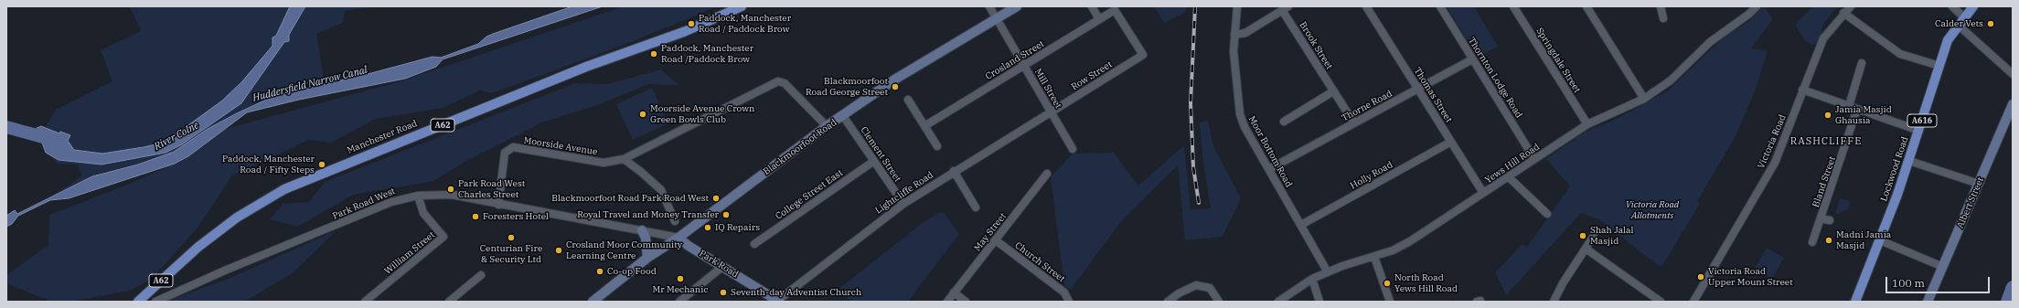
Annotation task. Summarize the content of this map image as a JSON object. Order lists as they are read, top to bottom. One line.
{"streets":{"main road":["A616","A62","Manchester Road","Lockwood Road"],"street":["Brook Street","Crosland Street","Springdale Street","Row Street","Thornton Lodge Road","Mill Street","Thomas Street","Thorne Road","Victoria Road","Moorside Avenue","Blackmoorfoot Road","Moor Bottom Road","Clement Street","Yews Hill Road","Holly Road","Bland Street","Lightcliffe Road","College Street East","Albert Street","Park Road West","May Street","William Street","Church Street","Park Road"]},"crossings":[["Brook Street","Thorne Road"],["Crosland Street","Row Street"],["Crosland Street","Mill Street"],["Springdale Street","Yews Hill Road"],["Row Street","Mill Street"],["Row Street","Lightcliffe Road"],["Thornton Lodge Road","Thorne Road"],["Thornton Lodge Road","Yews Hill Road"],["Mill Street","Blackmoorfoot Road"],["Mill Street","Lightcliffe Road"],["Thomas Street","Thorne Road"],["Thomas Street","Yews Hill Road"],["Thomas Street","Holly Road"],["Thorne Road","Moor Bottom Road"],["Moorside Avenue","Blackmoorfoot Road"],["Moorside Avenue","Park Road West"],["Blackmoorfoot Road","Clement Street"],["Blackmoorfoot Road","Park Road West"],["Blackmoorfoot Road","Park Road"],["Moor Bottom Road","Yews Hill Road"],["Moor Bottom Road","Holly Road"],["Clement Street","Lightcliffe Road"],["Clement Street","College Street East"],["Lightcliffe Road","Park Road"],["Park Road West","William Street"],["Park Road West","Park Road"],["May Street","Church Street"]],"districts":["RASHCLIFFE"],"water":["Huddersfield Narrow Canal","River Colne"],"parks":["Victoria Road Allotments"],"places":["Paddock, Manchester Road / Paddock Brow","Calder Vets","Paddock, Manchester Road /Paddock Brow","Blackmoorfoot Road George Street","Moorside Avenue Crown Green Bowls Club","Jamia Masjid Ghausia","Paddock, Manchester Road / Fifty Steps","Park Road West Charles Street","Blackmoorfoot Road Park Road West","Royal Travel and Money Transfer","Foresters Hotel","IQ Repairs","Shah Jalal Masjid","Centurian Fire & Security Ltd","Madni Jamia Masjid","Crosland Moor Community Learning Centre","Co-op Food","Victoria Road Upper Mount Street","Mr Mechanic","North Road Yews Hill Road","Seventh-day Adventist Church"],"scale_bar":"100 m"}
